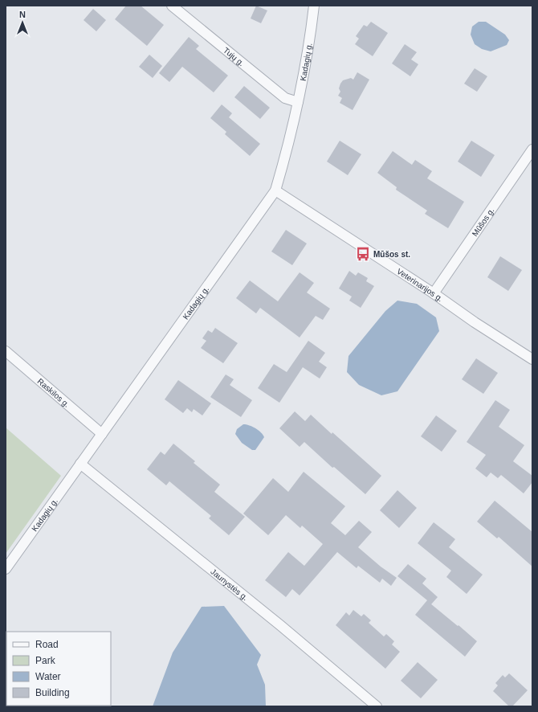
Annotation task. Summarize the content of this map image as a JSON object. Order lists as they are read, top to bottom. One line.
{"streets":{"street":["Tujų g.","Kadagių g.","Mūšos g.","Veterinarijos g.","Raskilos g.","Jaunystės g."]},"crossings":[["Tujų g.","Kadagių g."],["Kadagių g.","Veterinarijos g."],["Kadagių g.","Raskilos g."],["Kadagių g.","Jaunystės g."],["Mūšos g.","Veterinarijos g."]],"places":{"bus stop":["Mūšos st."]},"legend":["Road","Park","Water","Building"],"north":"top"}
